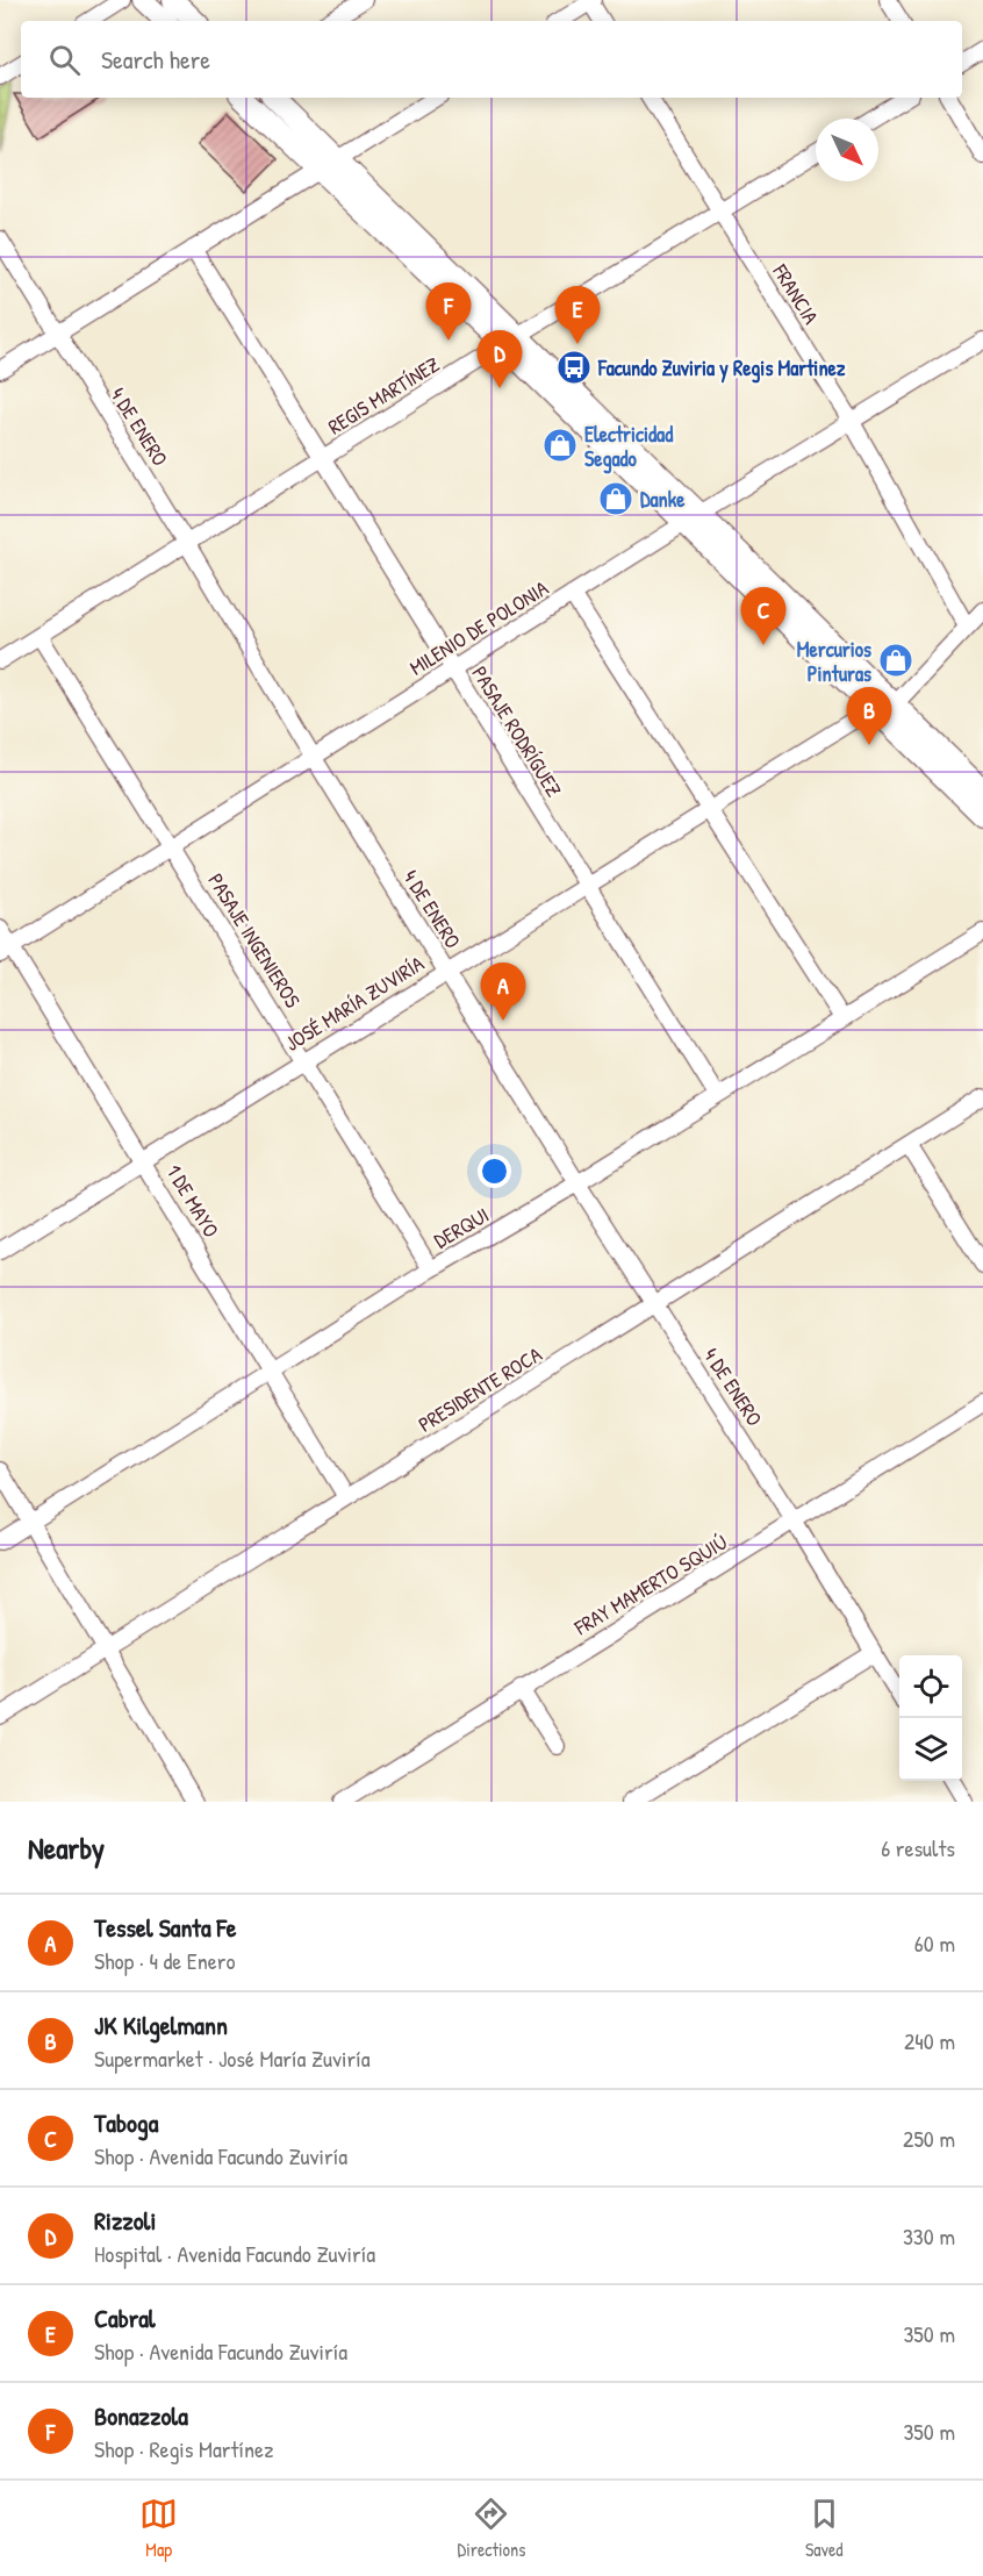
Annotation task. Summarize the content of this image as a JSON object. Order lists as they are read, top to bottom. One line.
{"streets":{"street":["FRANCIA","REGIS MARTÍNEZ","4 DE ENERO","MILENIO DE POLONIA","PASAJE RODRÍGUEZ","PASAJE INGENIEROS","JOSÉ MARÍA ZUVIRÍA","1 DE MAYO","DERQUI","PRESIDENTE ROCA","FRAY MAMERTO SQUIÚ"]},"crossings":[["FRANCIA","REGIS MARTÍNEZ"],["FRANCIA","MILENIO DE POLONIA"],["REGIS MARTÍNEZ","4 DE ENERO"],["REGIS MARTÍNEZ","PASAJE RODRÍGUEZ"],["REGIS MARTÍNEZ","PASAJE INGENIEROS"],["4 DE ENERO","MILENIO DE POLONIA"],["4 DE ENERO","JOSÉ MARÍA ZUVIRÍA"],["4 DE ENERO","DERQUI"],["4 DE ENERO","PRESIDENTE ROCA"],["4 DE ENERO","FRAY MAMERTO SQUIÚ"],["MILENIO DE POLONIA","PASAJE RODRÍGUEZ"],["MILENIO DE POLONIA","PASAJE INGENIEROS"],["MILENIO DE POLONIA","1 DE MAYO"],["PASAJE RODRÍGUEZ","JOSÉ MARÍA ZUVIRÍA"],["PASAJE RODRÍGUEZ","DERQUI"],["PASAJE INGENIEROS","JOSÉ MARÍA ZUVIRÍA"],["PASAJE INGENIEROS","DERQUI"],["JOSÉ MARÍA ZUVIRÍA","1 DE MAYO"],["1 DE MAYO","DERQUI"],["1 DE MAYO","PRESIDENTE ROCA"]],"places":{"bus stop":["Facundo Zuviria y Regis Martinez"],"shop":["Electricidad Segado","Danke","Mercurios Pinturas"]},"north":"bottom right","page":{"search":"Search here","pins":["F","E","D","C","B","A"],"heading":["Nearby","6 results"],"list":[{"mark":"A","name":"Tessel Santa Fe","note":"Shop · 4 de Enero","value":"60 m"},{"mark":"B","name":"JK Kilgelmann","note":"Supermarket · José María Zuviría","value":"240 m"},{"mark":"C","name":"Taboga","note":"Shop · Avenida Facundo Zuviría","value":"250 m"},{"mark":"D","name":"Rizzoli","note":"Hospital · Avenida Facundo Zuviría","value":"330 m"},{"mark":"E","name":"Cabral","note":"Shop · Avenida Facundo Zuviría","value":"350 m"},{"mark":"F","name":"Bonazzola","note":"Shop · Regis Martínez","value":"350 m"}],"nav":["Map","Directions","Saved"]}}
